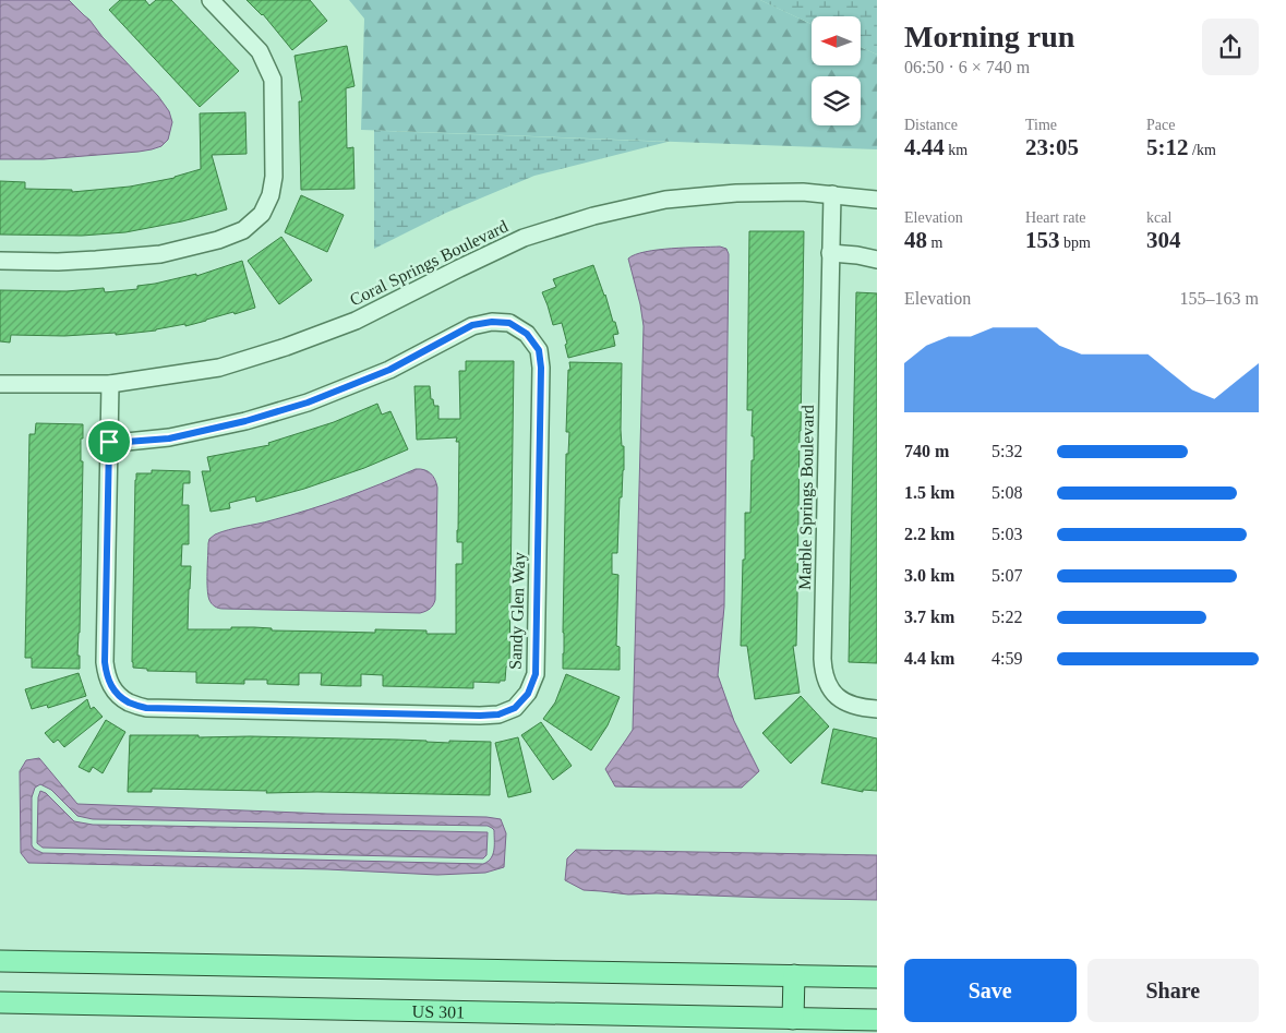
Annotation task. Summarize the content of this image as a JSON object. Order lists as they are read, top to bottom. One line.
{"streets":{"main road":["US 301"],"street":["Coral Springs Boulevard","Marble Springs Boulevard","Sandy Glen Way"]},"crossings":[["Coral Springs Boulevard","Marble Springs Boulevard"],["Coral Springs Boulevard","Sandy Glen Way"]],"north":"left","page":{"heading":["Morning run","06:50 · 6 × 740 m"],"stats":[["Distance","4.44 km"],["Time","23:05"],["Pace","5:12 /km"],["Elevation","48 m"],["Heart rate","153 bpm"],["kcal","304"]],"chart":["Elevation","155–163 m"],"list":[{"name":"740 m","note":"5:32"},{"name":"1.5 km","note":"5:08"},{"name":"2.2 km","note":"5:03"},{"name":"3.0 km","note":"5:07"},{"name":"3.7 km","note":"5:22"},{"name":"4.4 km","note":"4:59"}],"buttons":["Save","Share"]}}
